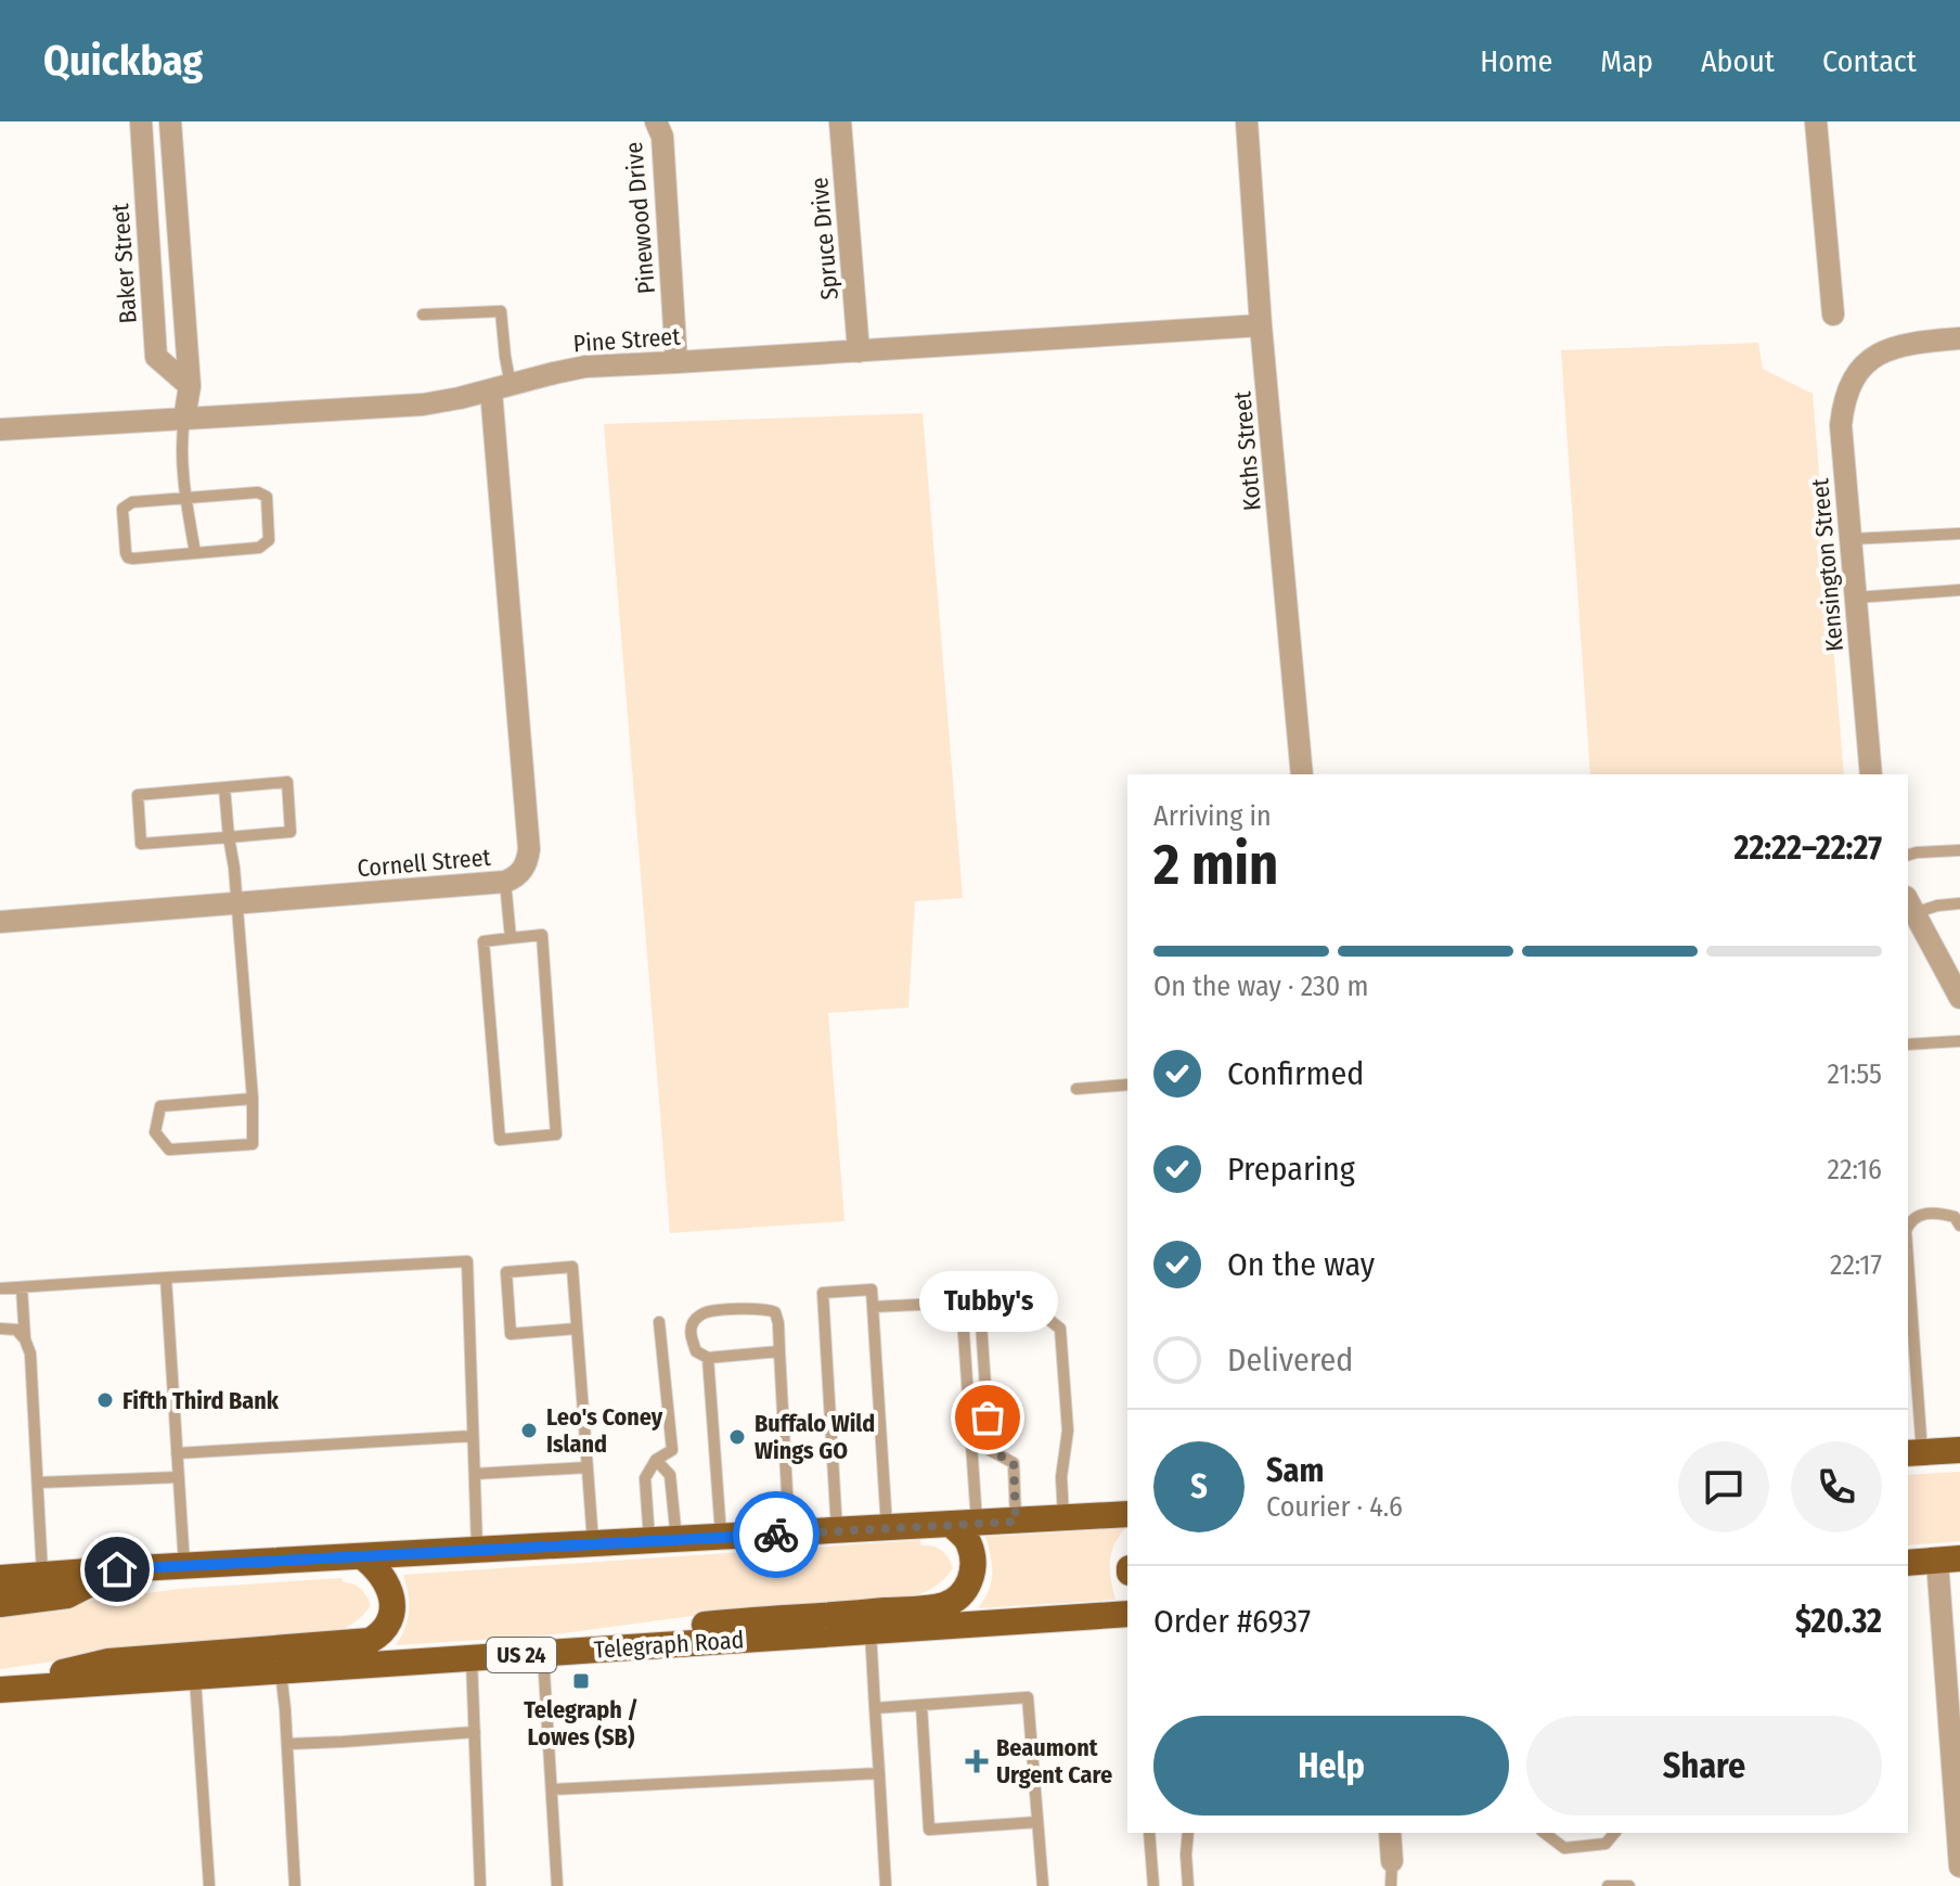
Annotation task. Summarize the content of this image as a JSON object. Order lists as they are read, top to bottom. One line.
{"streets":{"main road":["Telegraph Road","US 24"],"street":["Pinewood Drive","Spruce Drive","Baker Street","Pine Street","Koths Street","Kensington Street","Cornell Street"]},"crossings":[["Pinewood Drive","Pine Street"],["Spruce Drive","Pine Street"],["Pine Street","Koths Street"],["Pine Street","Cornell Street"]],"places":{"other":["Fifth Third Bank","Tubby's","Leo's Coney Island","Buffalo Wild Wings GO"],"transit":["Telegraph / Lowes (SB)"],"health":["Beaumont Urgent Care"]},"page":{"header":"Quickbag","nav":["Home","Map","About","Contact"],"heading":["2 min","Arriving in","22:22–22:27"],"panel":["Sam","Courier · 4.6","Order #6937","$20.32"],"bar":"On the way · 230 m","list":[["Confirmed","21:55"],["Preparing","22:16"],["On the way","22:17"],"Delivered"],"bubble":"Tubby's","round":"S","buttons":["Help","Share"]}}
